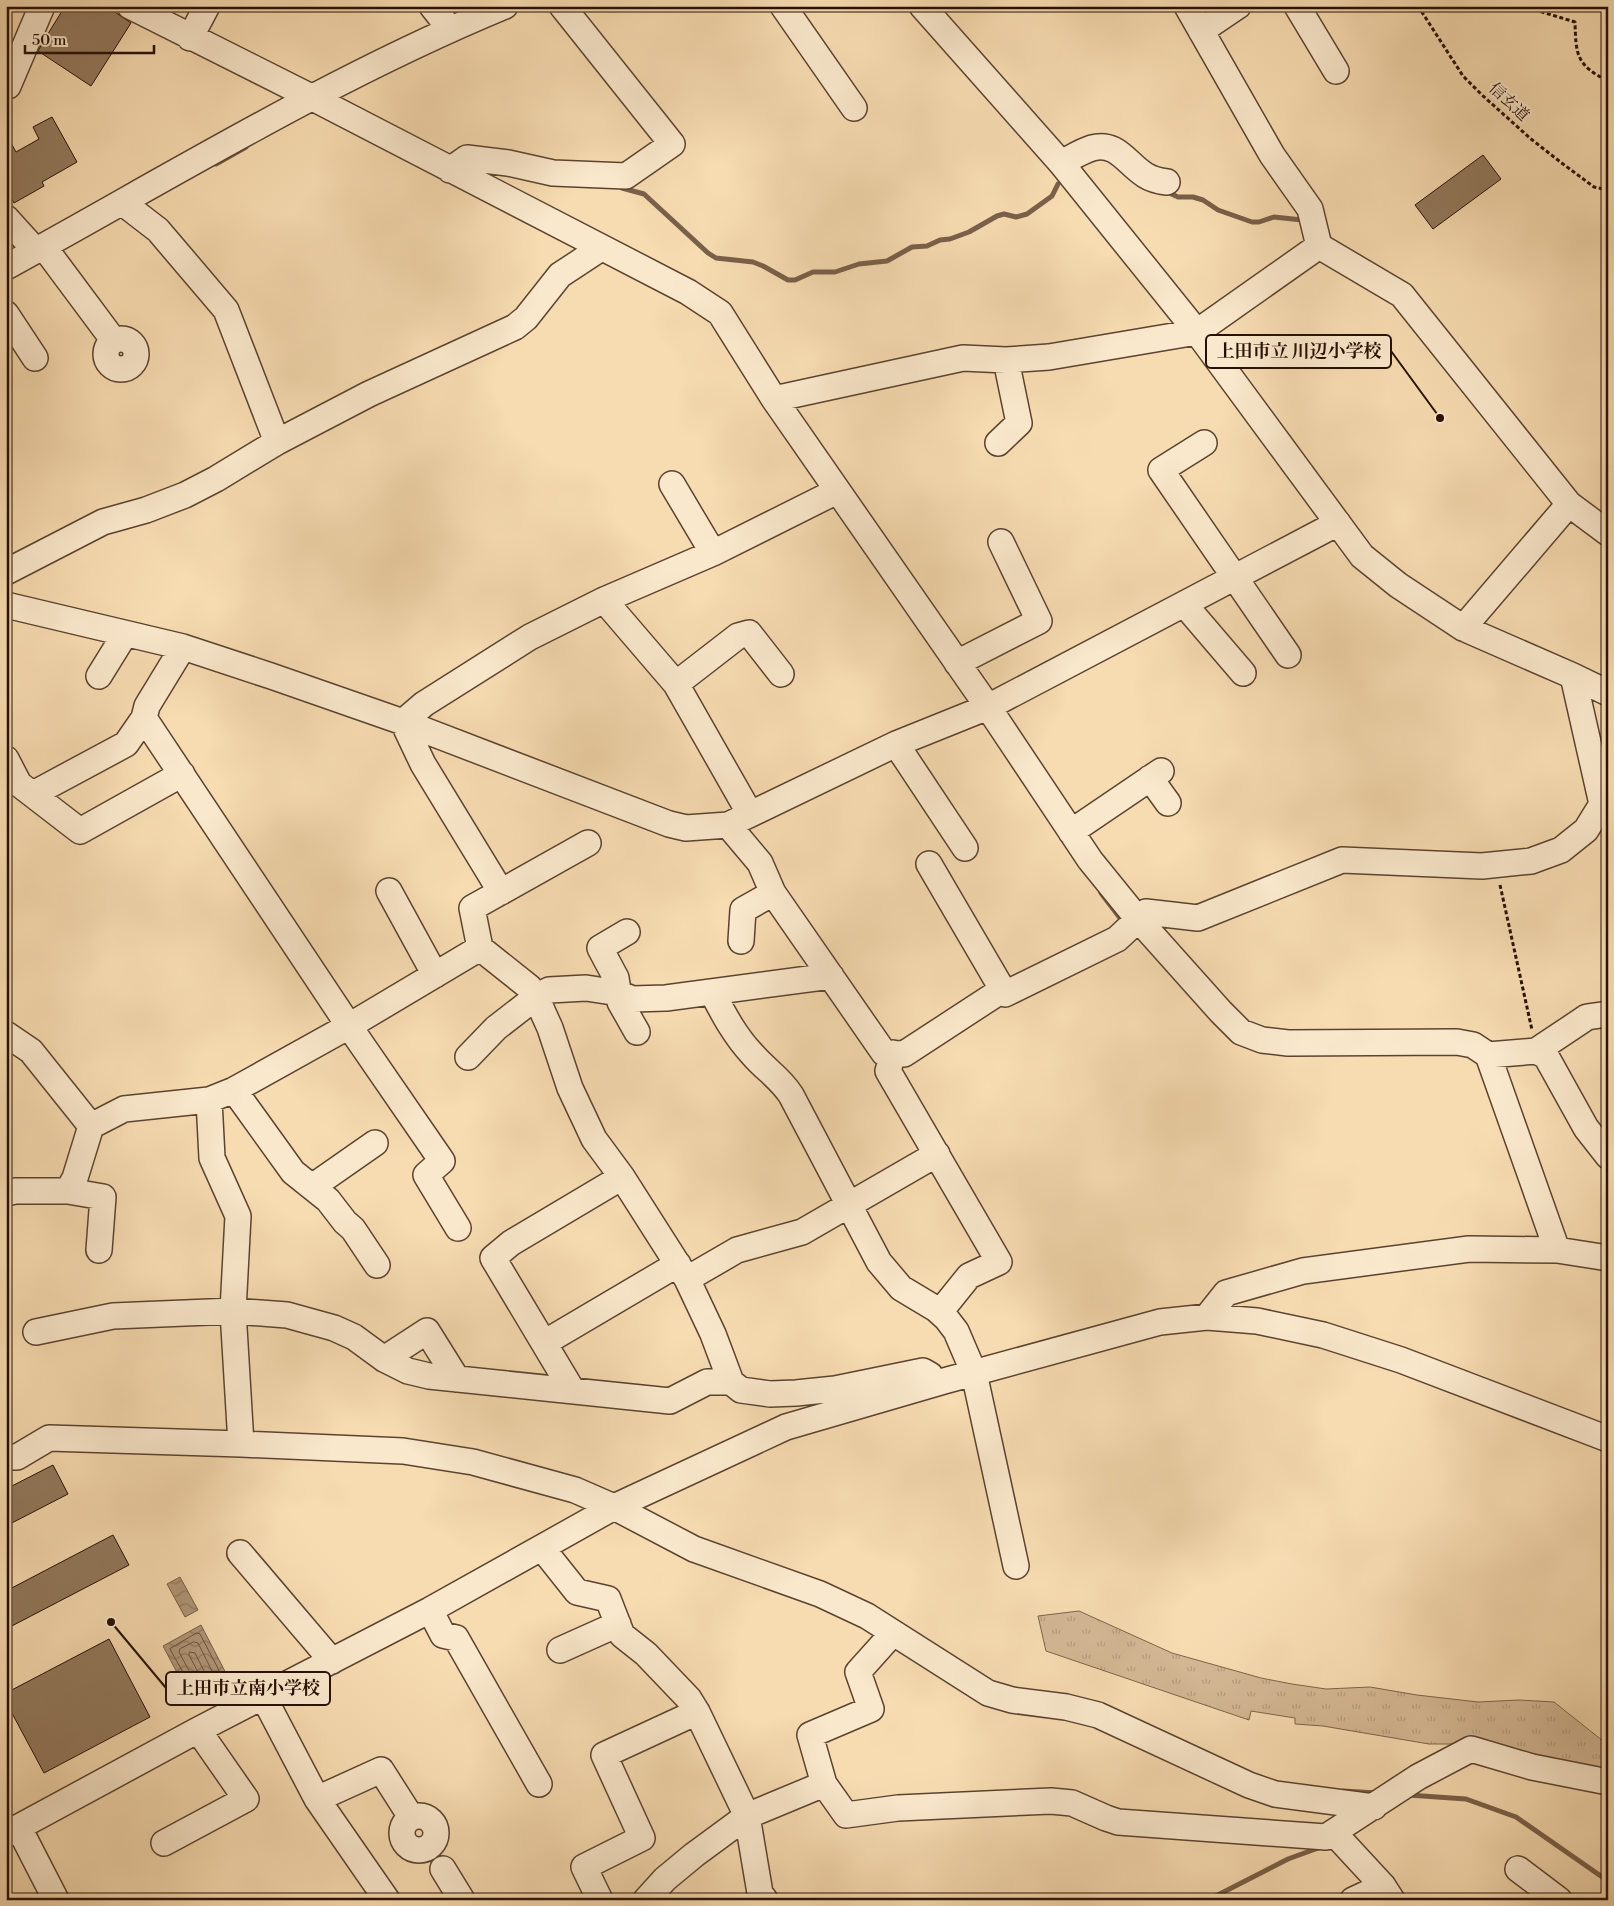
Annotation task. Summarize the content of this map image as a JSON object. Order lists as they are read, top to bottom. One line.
{"streets":{"path":["信玄道"]},"places":["上田市立 川辺小学校","上田市立南小学校"],"scale_bar":"50 m"}
